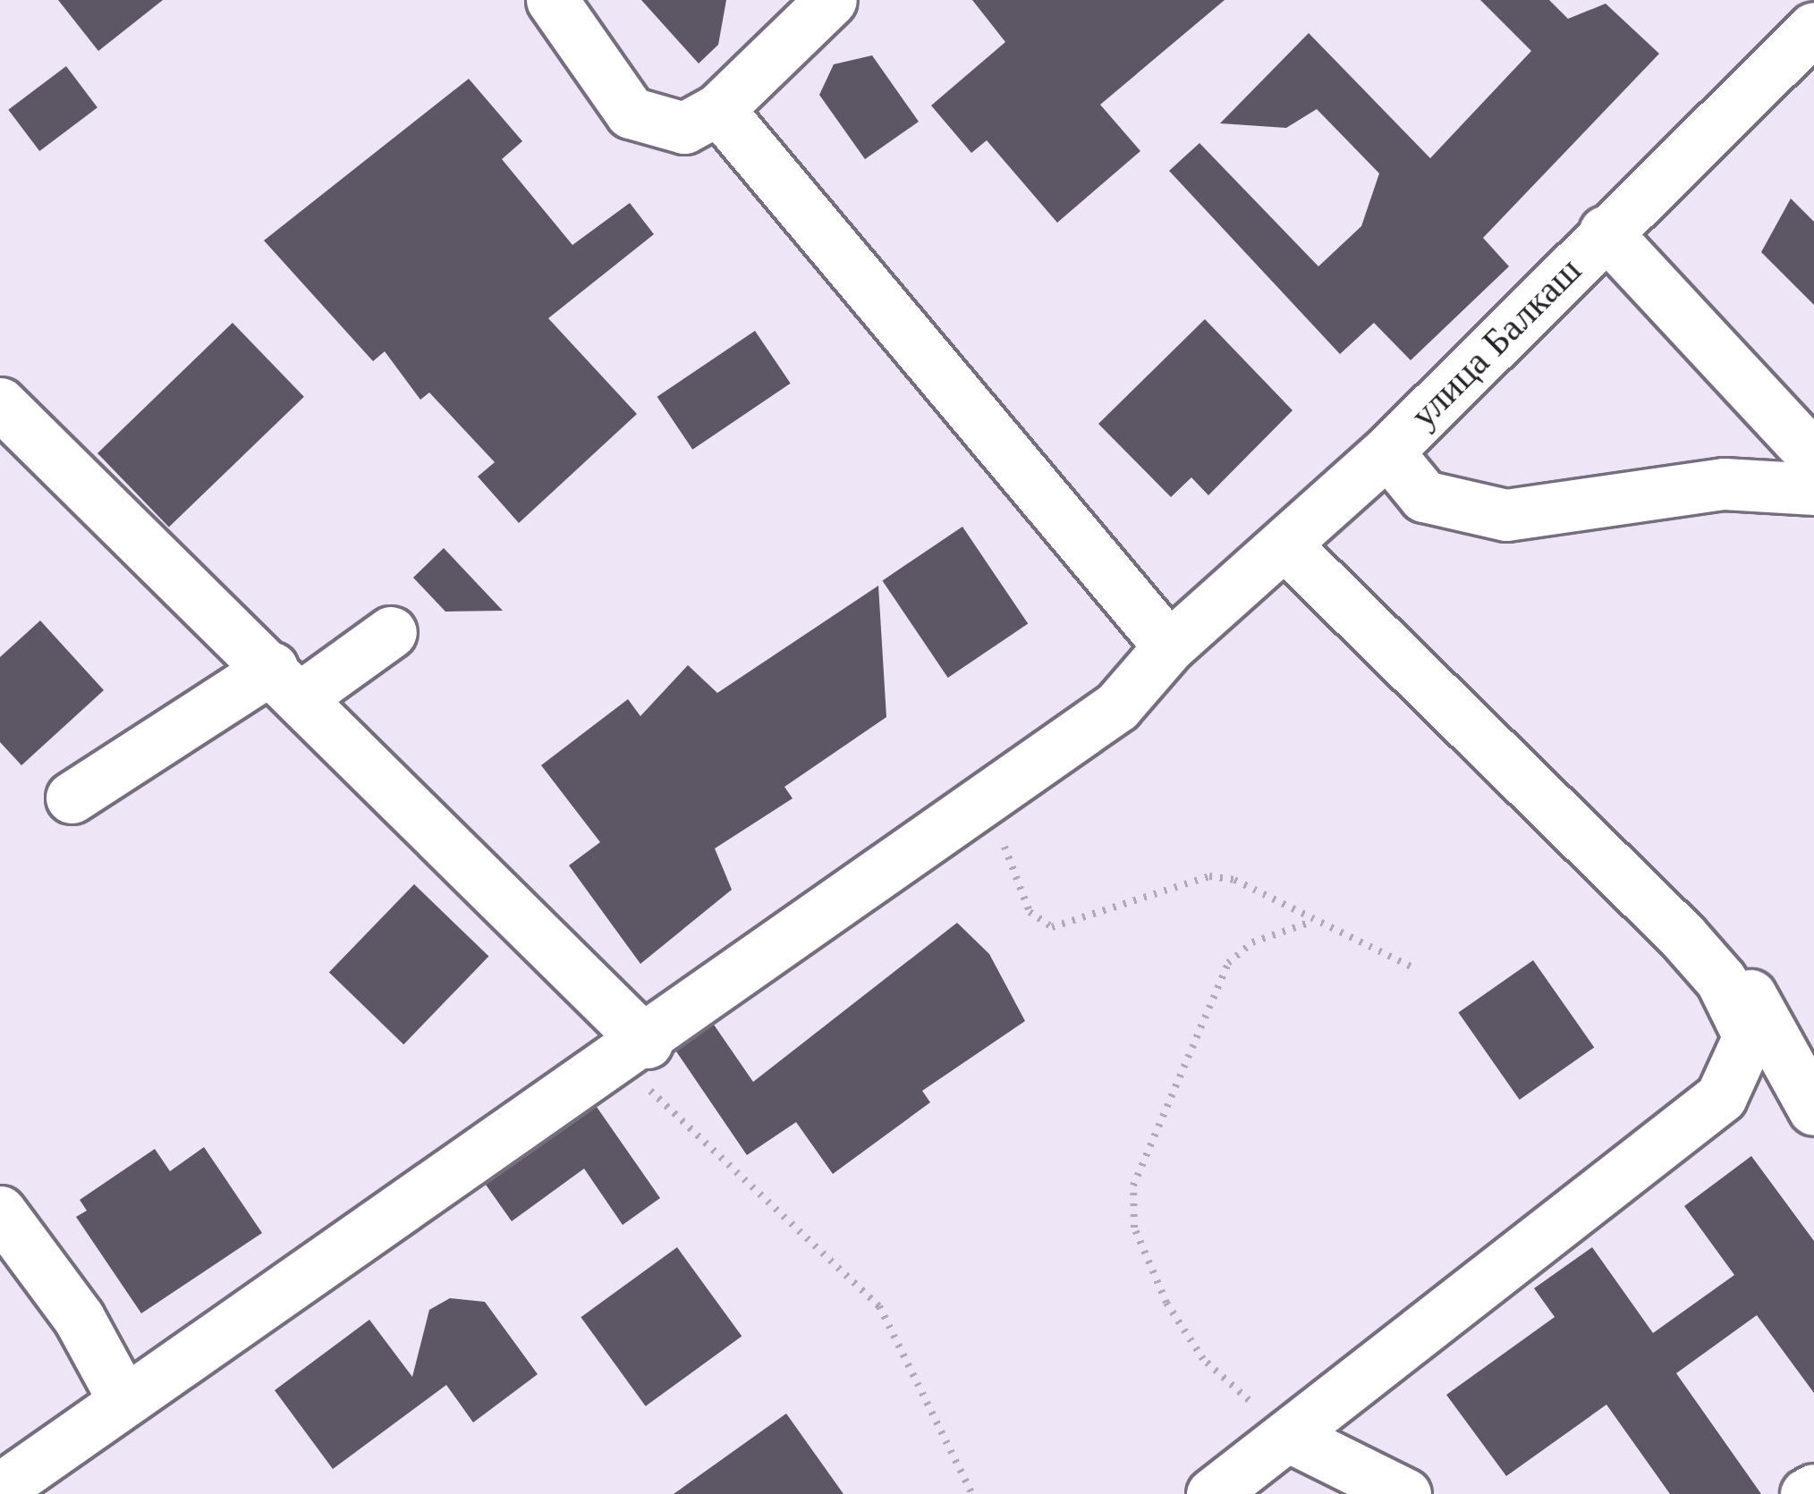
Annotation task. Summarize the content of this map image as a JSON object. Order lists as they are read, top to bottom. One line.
{"streets":{"street":["улица Балкаш"]}}
